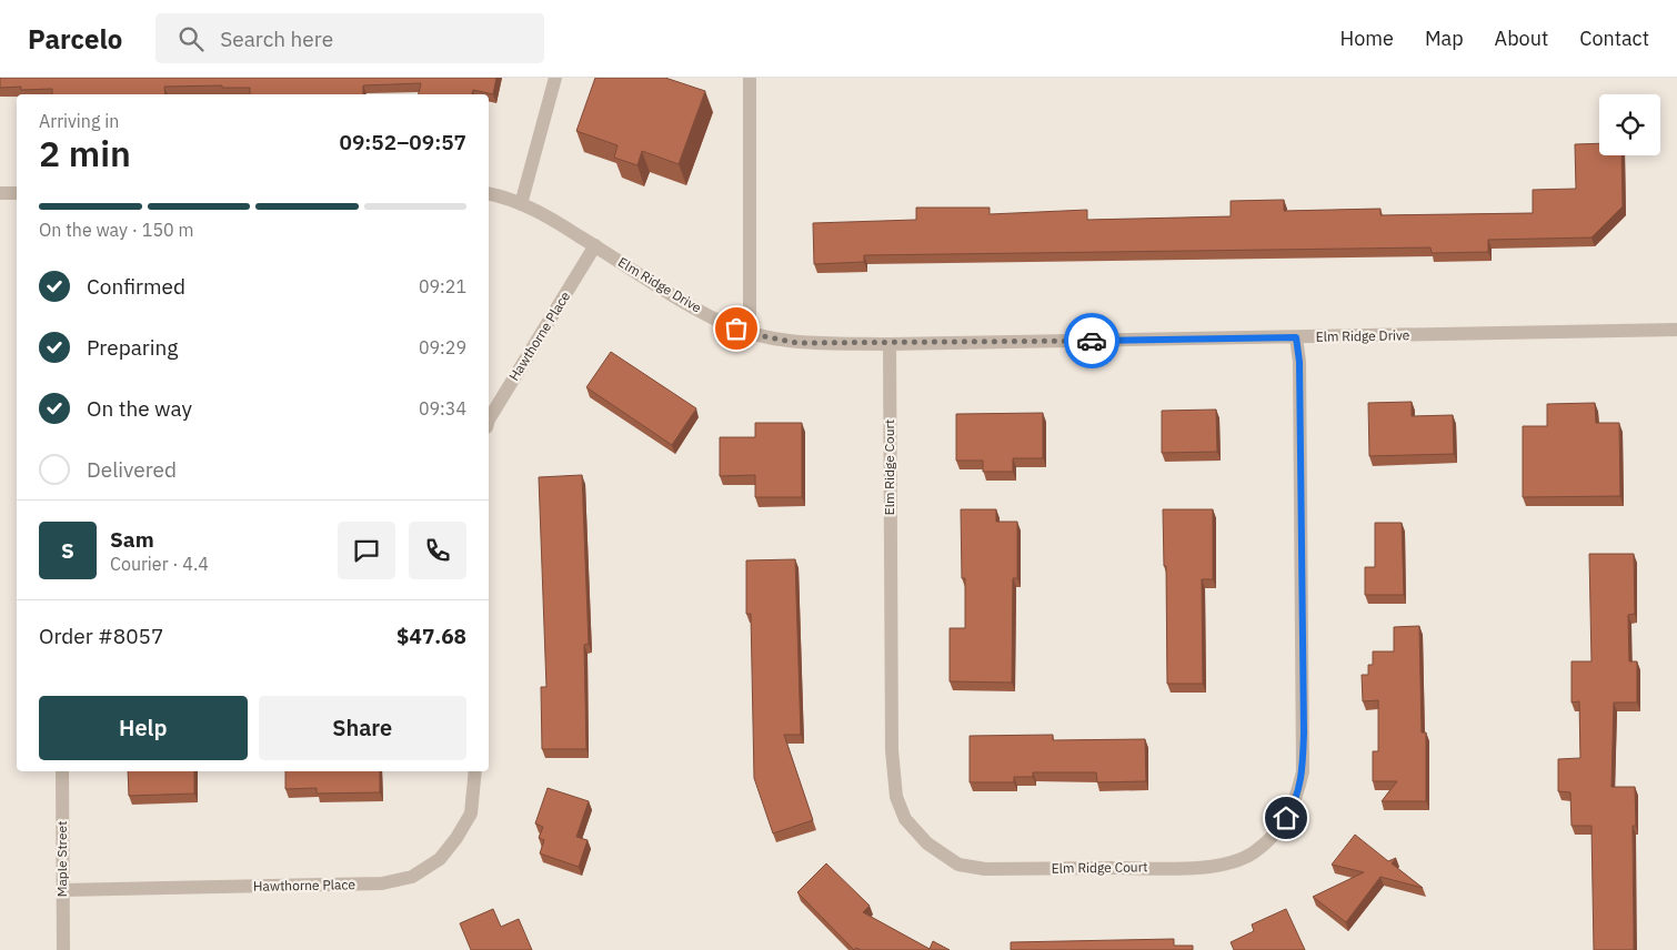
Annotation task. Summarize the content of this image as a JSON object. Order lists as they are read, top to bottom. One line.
{"streets":{"street":["Elm Ridge Drive","Hawthorne Place","Elm Ridge Court","Maple Street"]},"crossings":[["Elm Ridge Drive","Hawthorne Place"],["Elm Ridge Drive","Elm Ridge Court"],["Hawthorne Place","Maple Street"]],"page":{"header":"Parcelo","search":"Search here","nav":["Home","Map","About","Contact"],"heading":["2 min","Arriving in","09:52–09:57"],"panel":["Sam","Courier · 4.4","Order #8057","$47.68"],"bar":"On the way · 150 m","list":[["Confirmed","09:21"],["Preparing","09:29"],["On the way","09:34"],"Delivered"],"round":"S","buttons":["Help","Share"]}}
